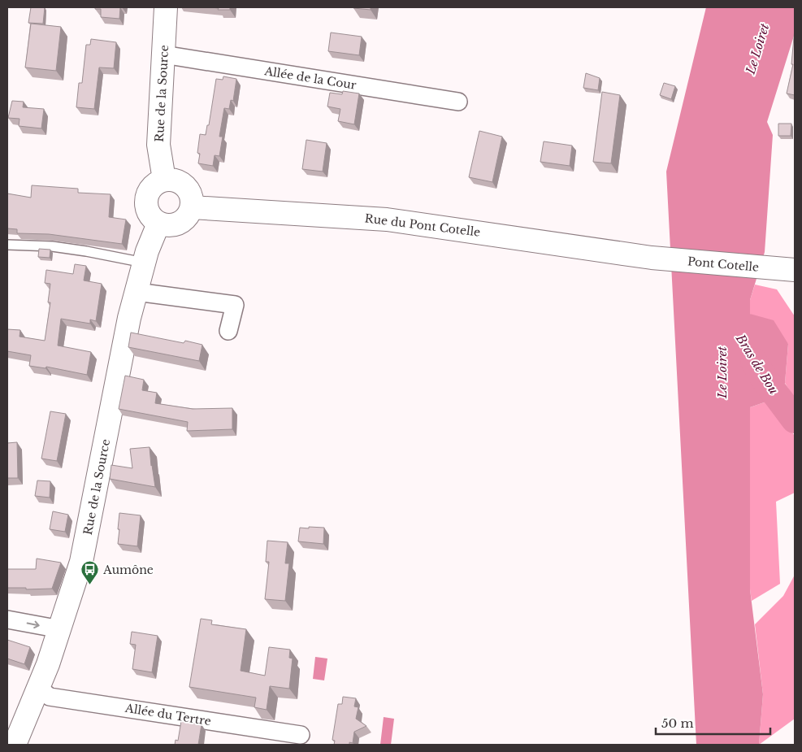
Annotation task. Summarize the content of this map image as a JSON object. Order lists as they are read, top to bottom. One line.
{"streets":{"main road":["Rue de la Source","Rue du Pont Cotelle","Pont Cotelle"],"street":["Allée de la Cour","Allée du Tertre"]},"crossings":[["Allée de la Cour","Rue de la Source"],["Rue de la Source","Rue du Pont Cotelle"],["Rue de la Source","Allée du Tertre"],["Rue du Pont Cotelle","Pont Cotelle"]],"water":["Le Loiret","Bras de Bou"],"places":{"bus stop":["Aumône"]},"scale_bar":"50 m"}
